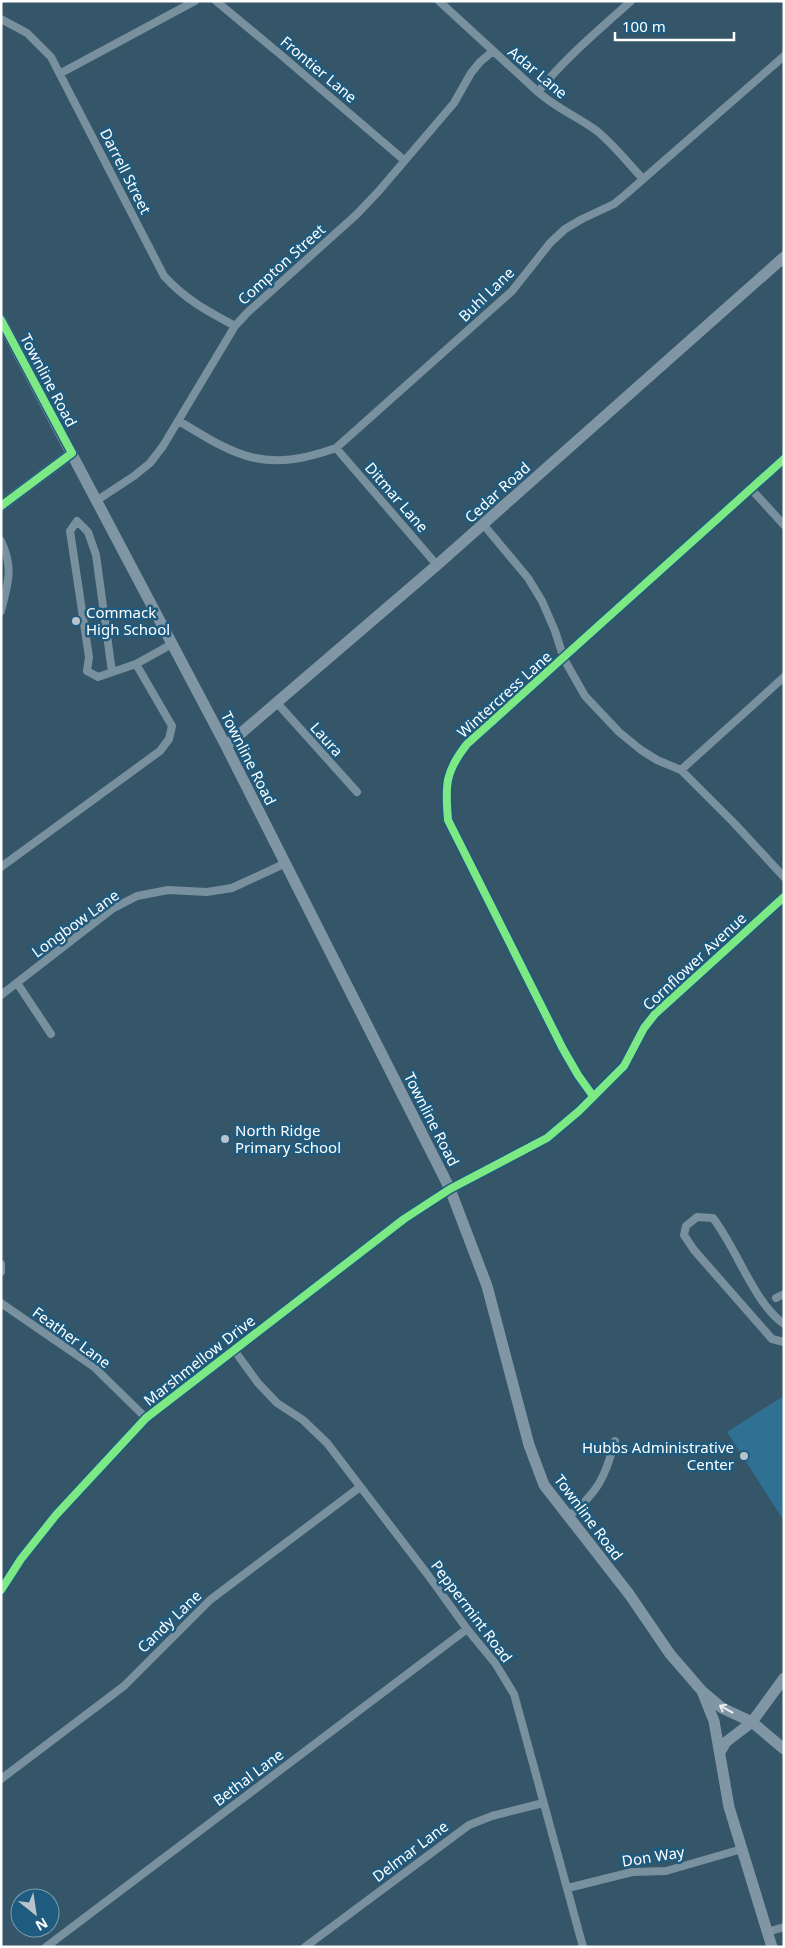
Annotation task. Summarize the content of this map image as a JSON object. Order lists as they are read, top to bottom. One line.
{"streets":{"main road":["Townline Road","Cedar Road"],"street":["Frontier Lane","Adar Lane","Darrell Street","Compton Street","Buhl Lane","Ditmar Lane","Wintercress Lane","Laura","Longbow Lane","Cornflower Avenue","Feather Lane","Marshmellow Drive","Peppermint Road","Candy Lane","Bethal Lane","Delmar Lane","Don Way"]},"crossings":[["Frontier Lane","Compton Street"],["Adar Lane","Compton Street"],["Adar Lane","Buhl Lane"],["Darrell Street","Compton Street"],["Compton Street","Buhl Lane"],["Compton Street","Townline Road"],["Buhl Lane","Ditmar Lane"],["Townline Road","Cedar Road"],["Townline Road","Longbow Lane"],["Townline Road","Cornflower Avenue"],["Townline Road","Marshmellow Drive"],["Townline Road","Don Way"],["Cedar Road","Ditmar Lane"],["Cedar Road","Laura"],["Wintercress Lane","Cornflower Avenue"],["Cornflower Avenue","Marshmellow Drive"],["Feather Lane","Marshmellow Drive"],["Marshmellow Drive","Peppermint Road"],["Peppermint Road","Candy Lane"],["Peppermint Road","Bethal Lane"],["Peppermint Road","Delmar Lane"],["Peppermint Road","Don Way"]],"places":["Commack High School","North Ridge Primary School","Hubbs Administrative Center"],"scale_bar":"100 m","north":"bottom right"}
